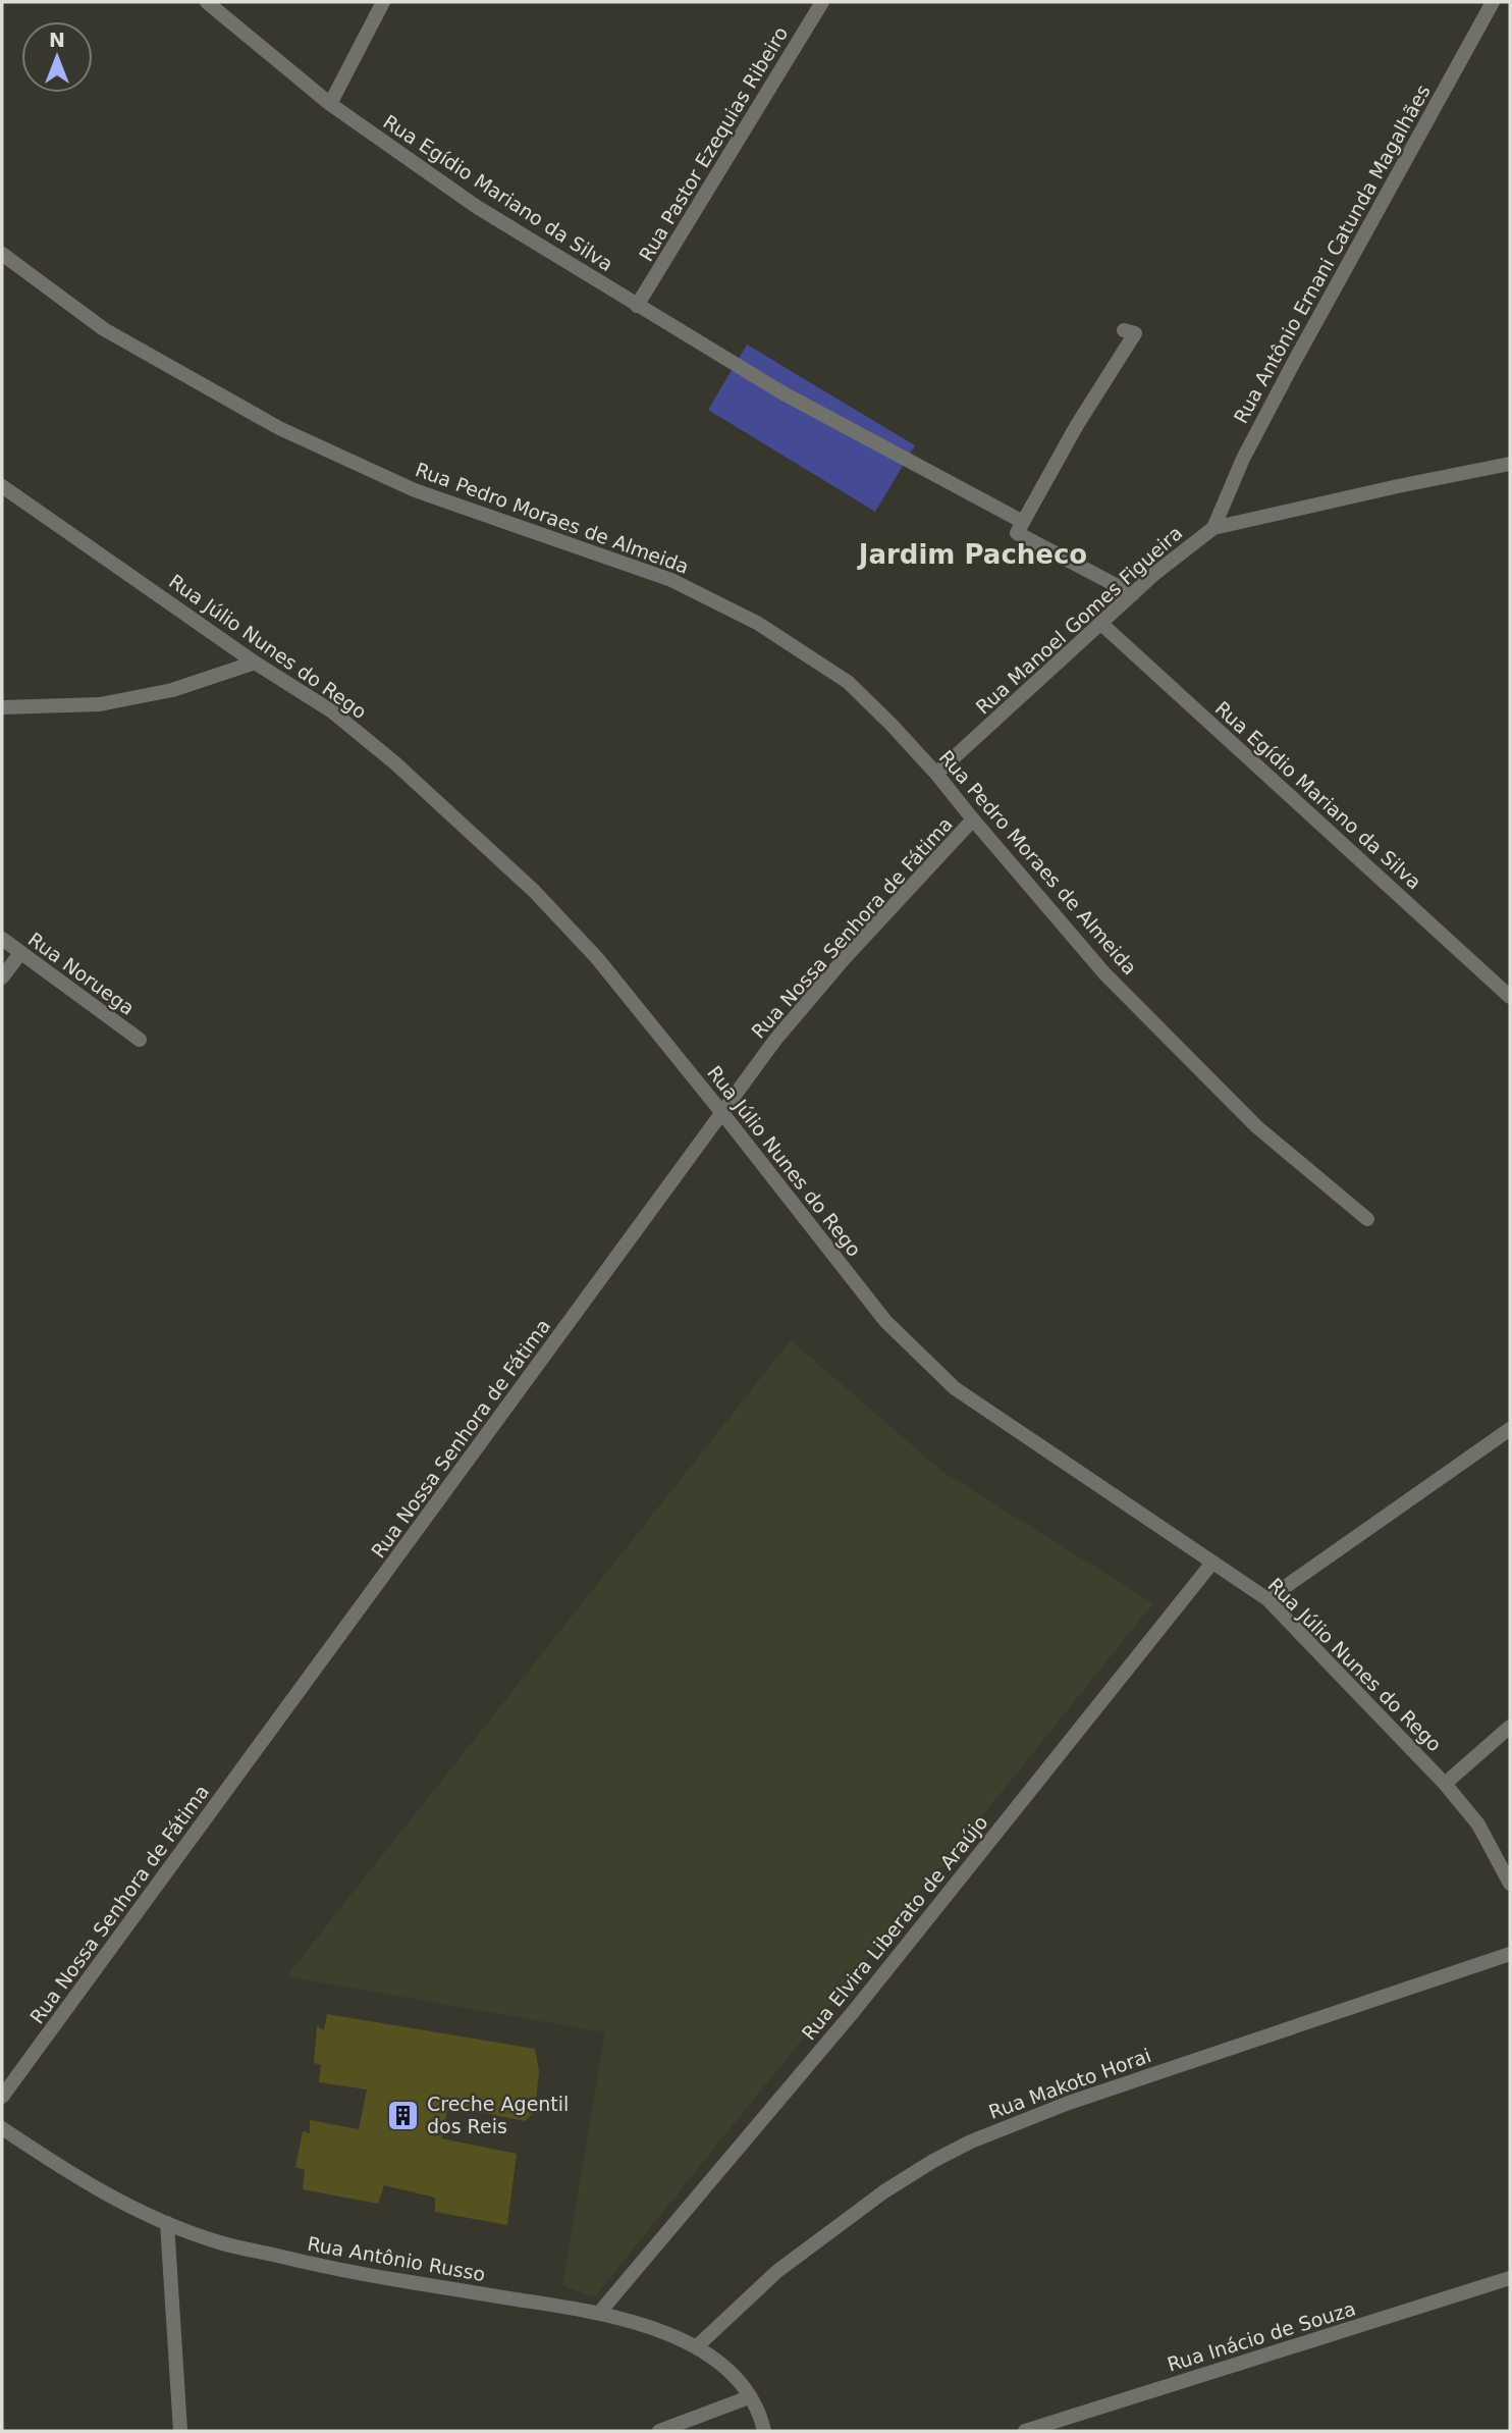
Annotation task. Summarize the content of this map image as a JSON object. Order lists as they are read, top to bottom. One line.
{"streets":{"street":["Rua Pastor Ezequias Ribeiro","Rua Egídio Mariano da Silva","Rua Antônio Ernani Catunda Magalhães","Rua Pedro Moraes de Almeida","Rua Manoel Gomes Figueira","Rua Júlio Nunes do Rego","Rua Nossa Senhora de Fátima","Rua Noruega","Rua Elvira Liberato de Araújo","Rua Makoto Horai","Rua Antônio Russo","Rua Inácio de Souza"]},"crossings":[["Rua Pastor Ezequias Ribeiro","Rua Egídio Mariano da Silva"],["Rua Egídio Mariano da Silva","Rua Manoel Gomes Figueira"],["Rua Antônio Ernani Catunda Magalhães","Rua Manoel Gomes Figueira"],["Rua Pedro Moraes de Almeida","Rua Manoel Gomes Figueira"],["Rua Pedro Moraes de Almeida","Rua Nossa Senhora de Fátima"],["Rua Júlio Nunes do Rego","Rua Nossa Senhora de Fátima"],["Rua Júlio Nunes do Rego","Rua Elvira Liberato de Araújo"],["Rua Elvira Liberato de Araújo","Rua Antônio Russo"],["Rua Makoto Horai","Rua Antônio Russo"]],"districts":["Jardim Pacheco"],"places":{"building":["Creche Agentil dos Reis"]},"north":"top"}
